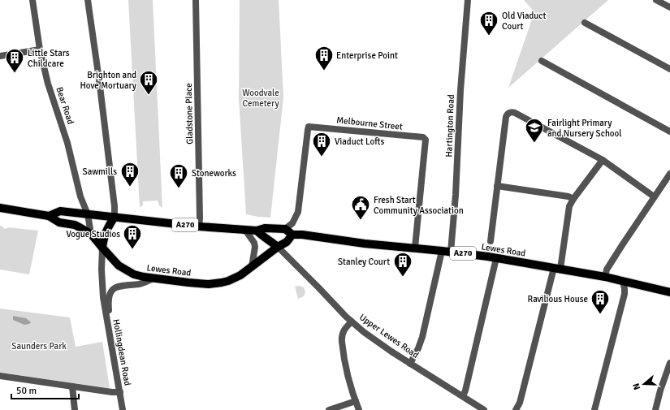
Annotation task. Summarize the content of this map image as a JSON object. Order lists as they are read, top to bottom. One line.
{"streets":{"main road":["A270","Lewes Road","Upper Lewes Road"],"street":["Bear Road","Gladstone Place","Melbourne Street","Hartington Road","Hollingdean Road"]},"crossings":[["Bear Road","Lewes Road"],["Gladstone Place","Lewes Road"],["Melbourne Street","Lewes Road"],["Hartington Road","Lewes Road"],["Lewes Road","Upper Lewes Road"],["Lewes Road","Hollingdean Road"]],"parks":["Woodvale Cemetery","Saunders Park"],"places":{"building":["Old Viaduct Court","Enterprise Point","Little Stars Childcare","Brighton and Hove Mortuary","Viaduct Lofts","Sawmills","Stoneworks","Vogue Studios","Stanley Court","Ravilious House"],"school or university":["Fairlight Primary and Nursery School"],"public building":["Fresh Start Community Association"]},"scale_bar":"50 m","north":"left"}
